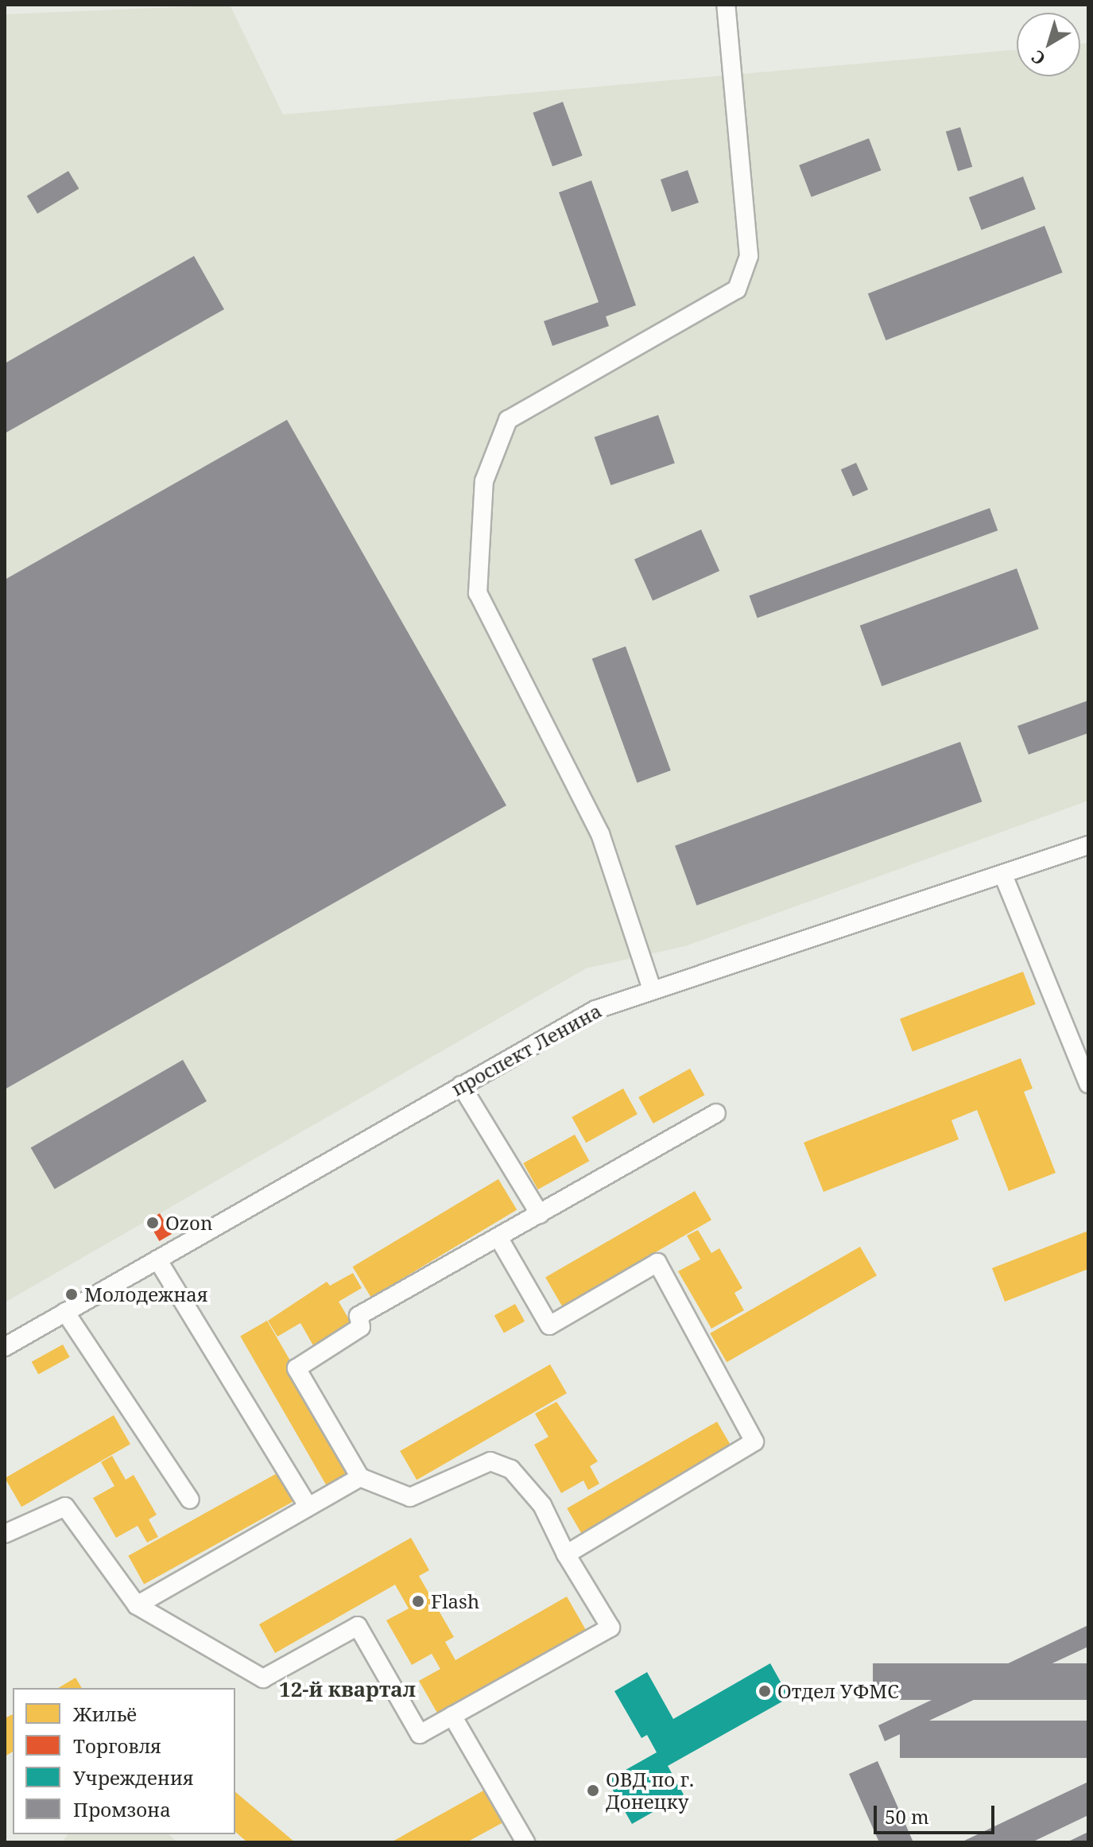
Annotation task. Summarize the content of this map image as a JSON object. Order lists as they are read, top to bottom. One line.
{"streets":{"street":["проспект Ленина"]},"districts":["12-й квартал"],"places":["Ozon","Молодежная","Flash","Отдел УФМС","ОВД по г. Донецку"],"legend":["Жильё","Торговля","Учреждения","Промзона"],"scale_bar":"50 m","north":"bottom left"}
